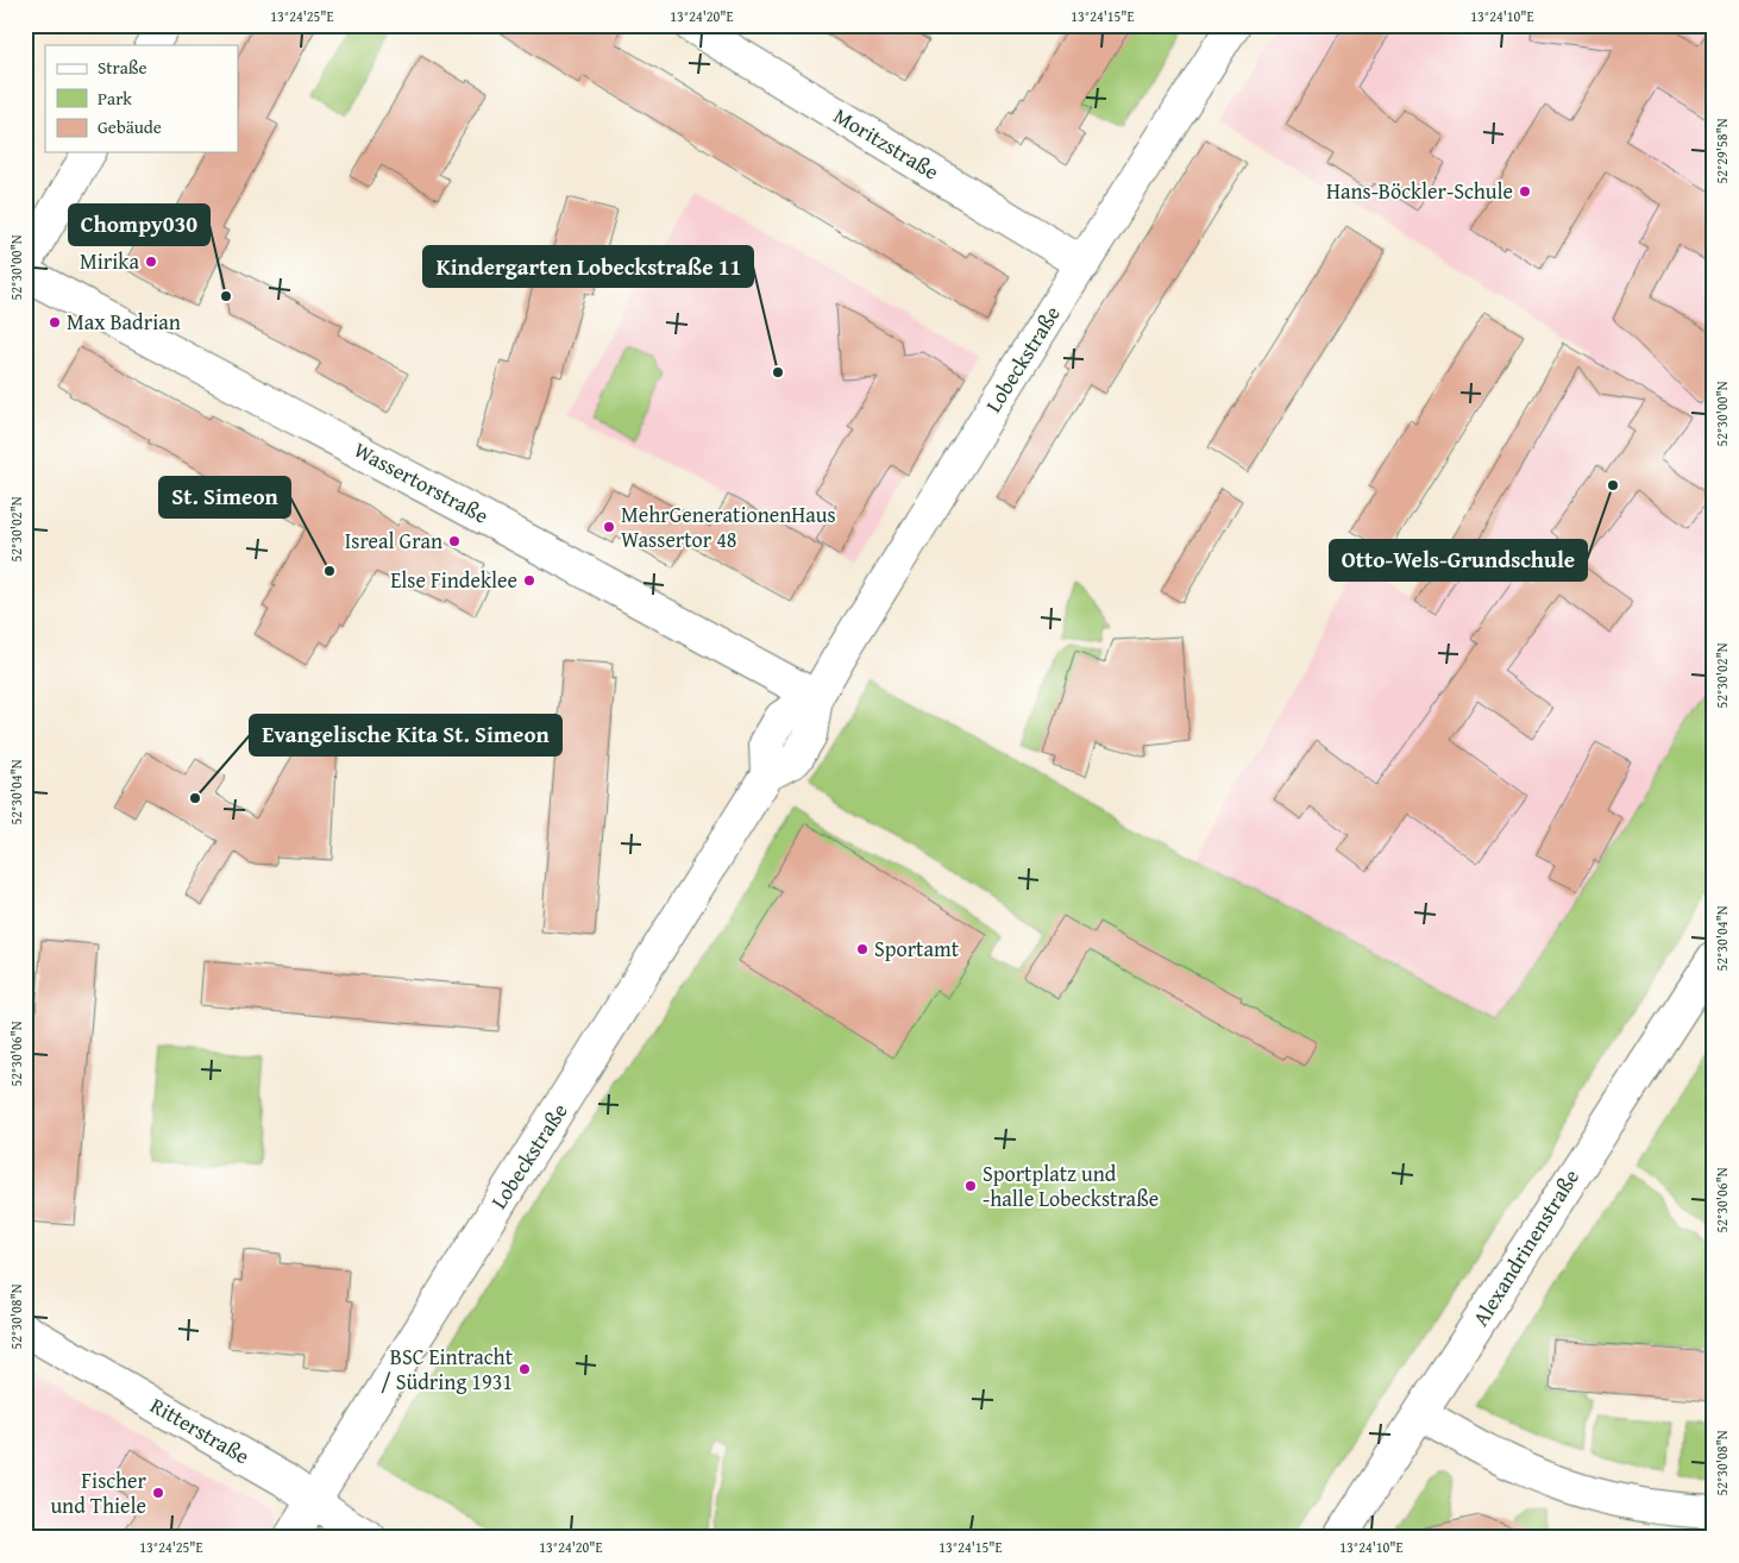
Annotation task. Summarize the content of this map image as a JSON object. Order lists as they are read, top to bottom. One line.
{"streets":{"street":["Moritzstraße","Lobeckstraße","Wassertorstraße","Alexandrinenstraße","Ritterstraße"]},"crossings":[["Moritzstraße","Lobeckstraße"],["Lobeckstraße","Wassertorstraße"],["Lobeckstraße","Ritterstraße"]],"places":["Hans-Böckler-Schule","Mirika","Chompy030","Max Badrian","Kindergarten Lobeckstraße 11","Otto-Wels-Grundschule","MehrGenerationenHaus Wassertor 48","Isreal Gran","St. Simeon","Else Findeklee","Evangelische Kita St. Simeon","Sportamt","Sportplatz und -halle Lobeckstraße","BSC Eintracht / Südring 1931","Fischer und Thiele"],"legend":["Straße","Park","Gebäude"],"coordinates":["13°24'25\"E","13°24'20\"E","13°24'15\"E","13°24'10\"E","52°29'58\"N","52°30'00\"N","52°30'02\"N","52°30'04\"N","52°30'06\"N","52°30'08\"N"]}
